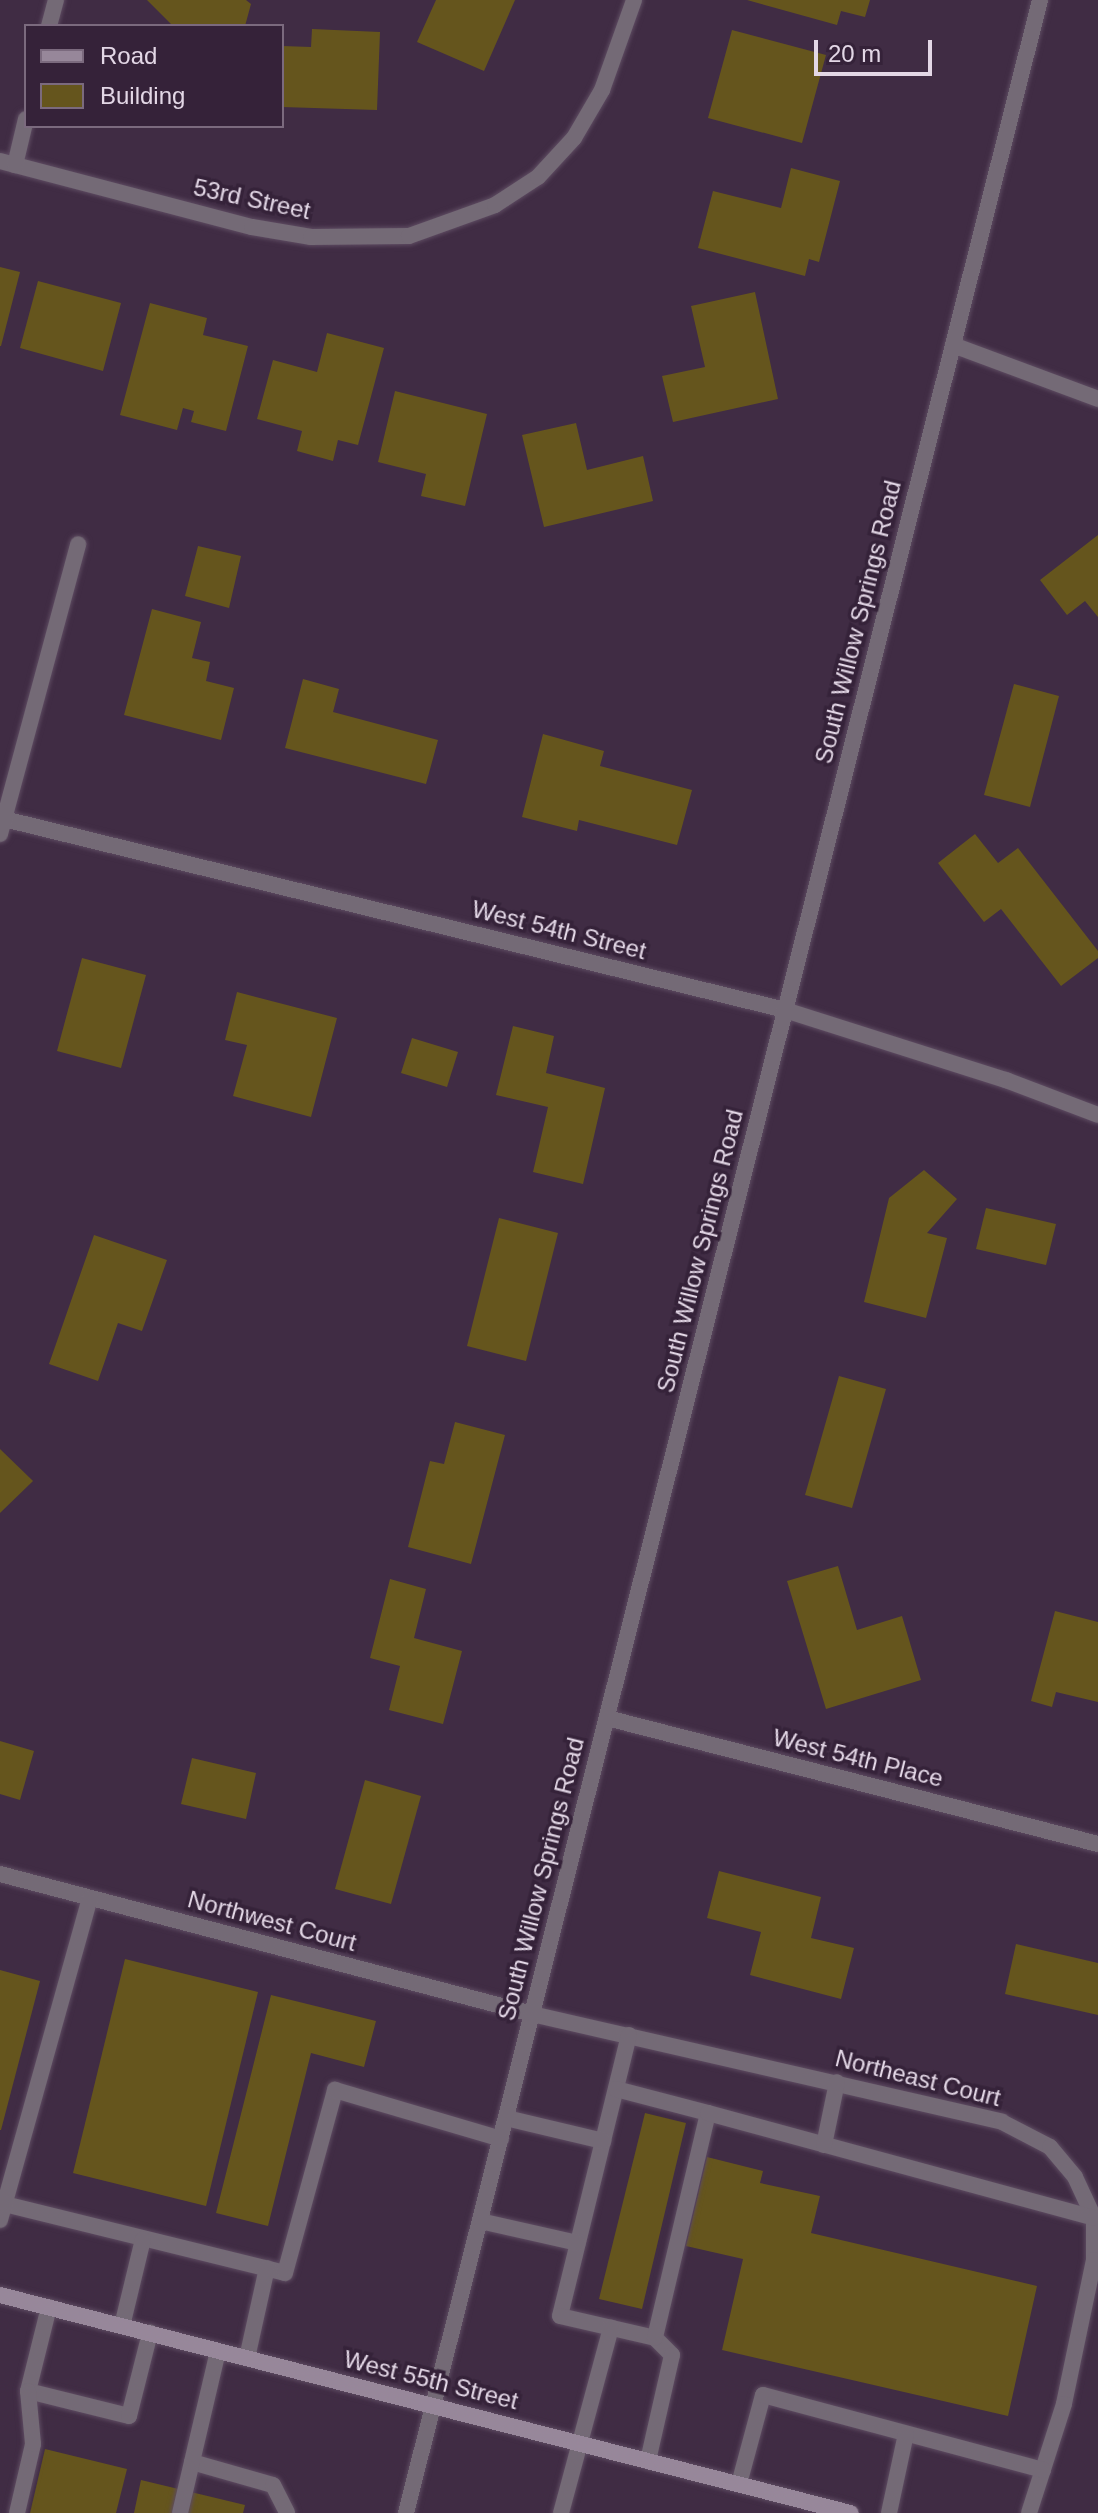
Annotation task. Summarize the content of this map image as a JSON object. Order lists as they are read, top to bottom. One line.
{"streets":{"main road":["West 55th Street"],"street":["53rd Street","South Willow Springs Road","West 54th Street","West 54th Place","Northwest Court","Northeast Court"]},"crossings":[["South Willow Springs Road","West 54th Street"],["South Willow Springs Road","West 54th Place"],["South Willow Springs Road","Northwest Court"],["South Willow Springs Road","Northeast Court"],["South Willow Springs Road","West 55th Street"],["Northwest Court","Northeast Court"]],"legend":["Road","Building"],"scale_bar":"20 m"}
